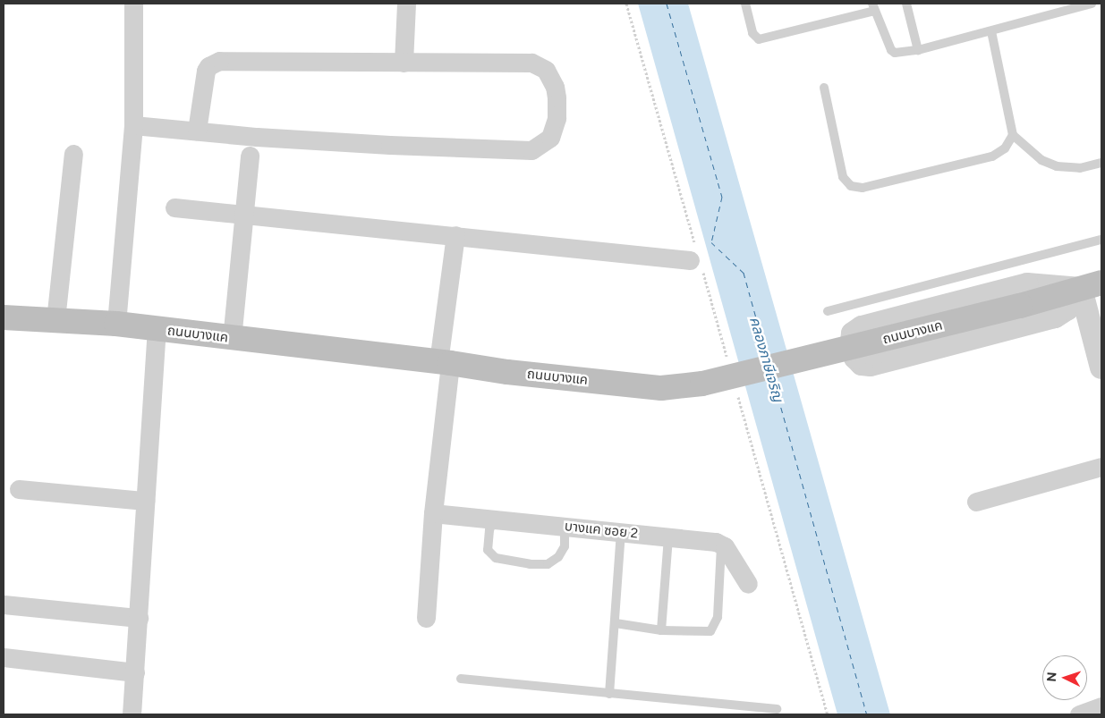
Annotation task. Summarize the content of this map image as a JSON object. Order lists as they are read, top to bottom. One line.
{"streets":{"main road":["ถนนบางแค"],"street":["บางแค ซอย 2"]},"water":["คลองภาษีเจริญ"],"north":"left"}
